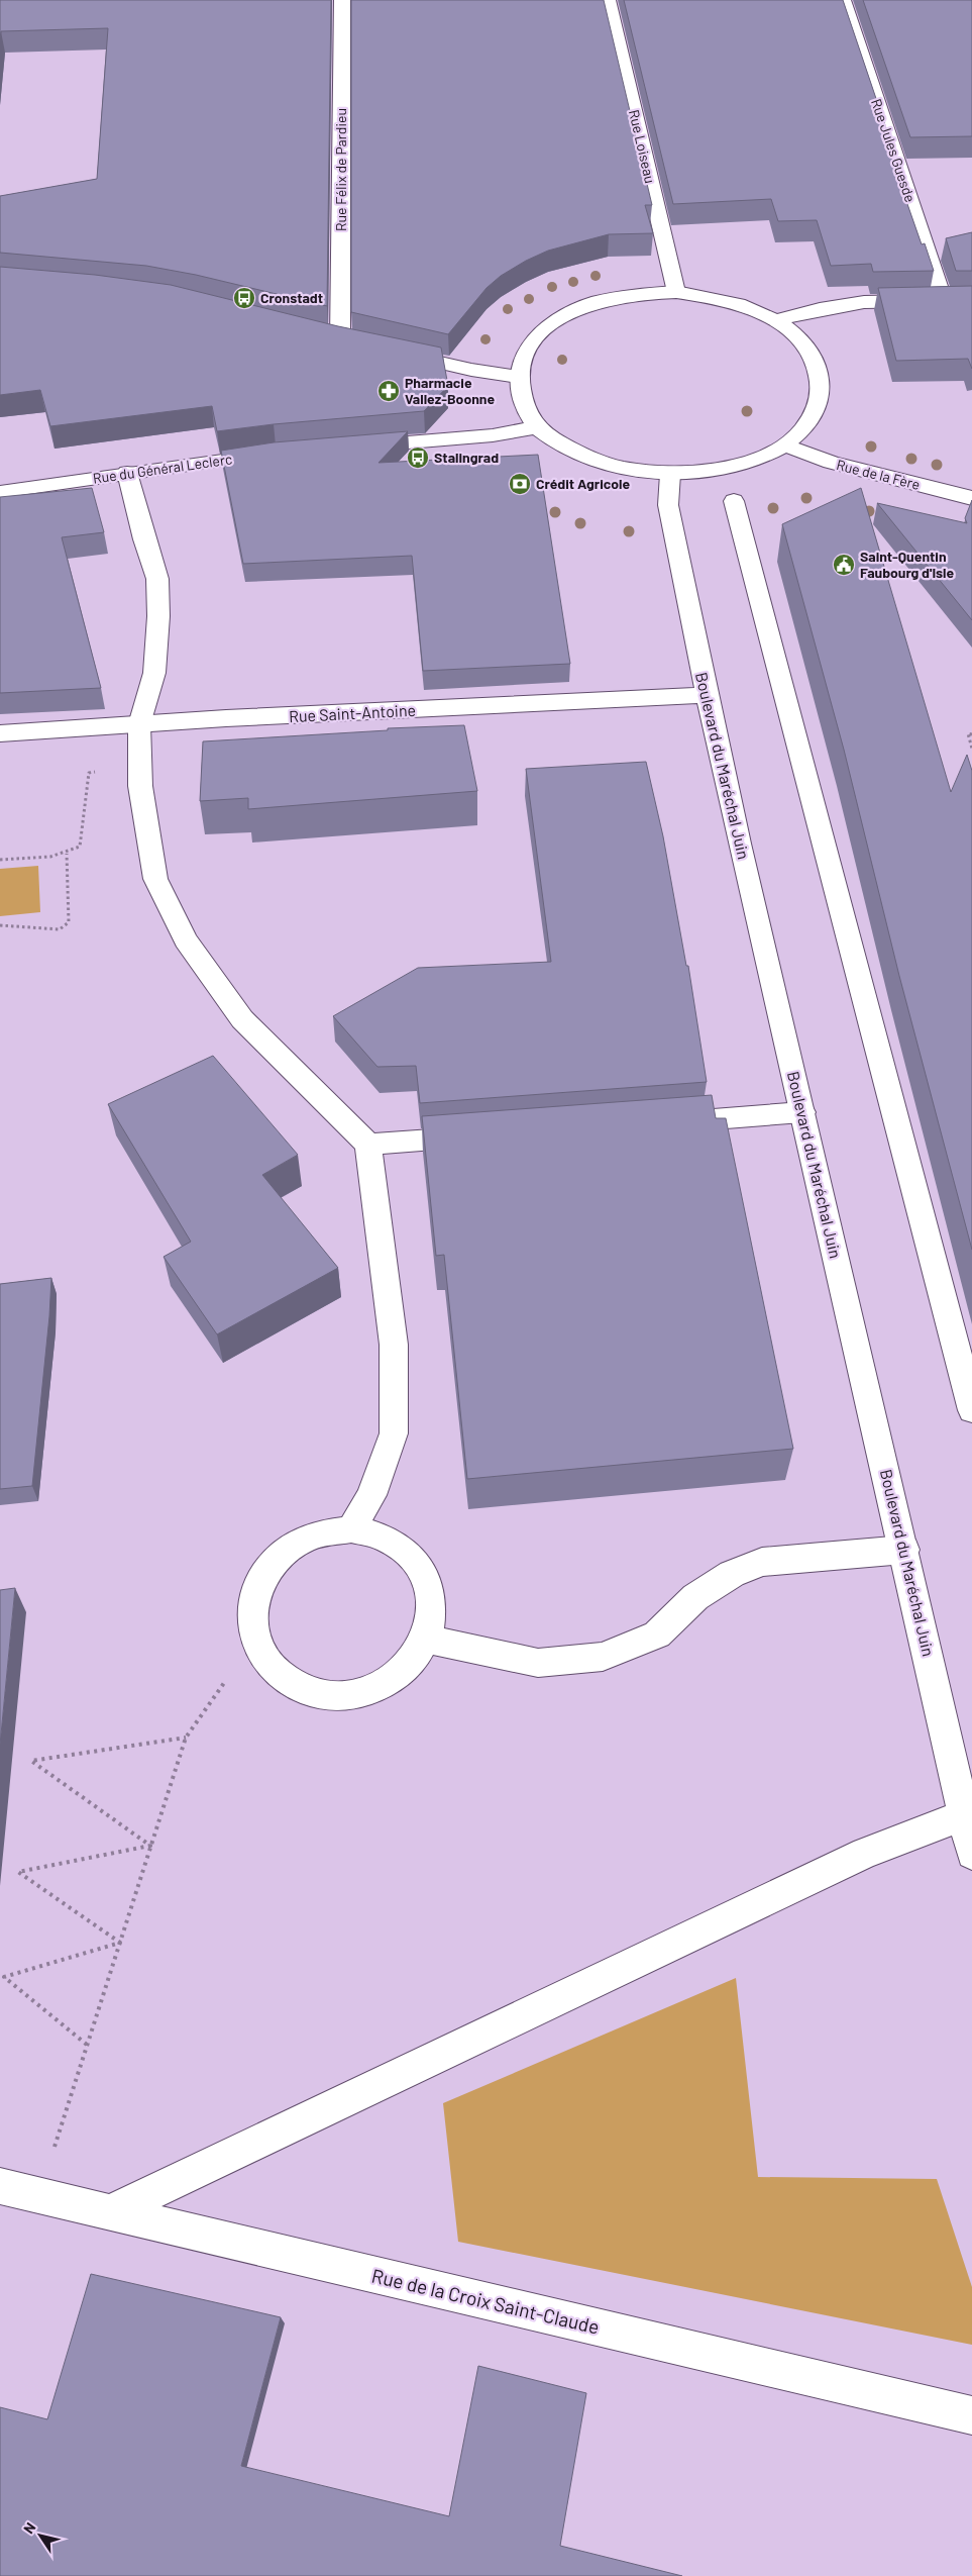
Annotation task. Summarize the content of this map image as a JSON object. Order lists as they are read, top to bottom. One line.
{"streets":{"street":["Rue Loiseau","Rue Jules Guesde","Rue Félix de Pardieu","Rue du Général Leclerc","Rue de la Fère","Rue Saint-Antoine","Boulevard du Maréchal Juin","Rue de la Croix Saint-Claude"]},"crossings":[["Rue Saint-Antoine","Boulevard du Maréchal Juin"]],"places":{"bus stop":["Cronstadt","Stalingrad"],"pharmacy":["Pharmacie Vallez-Boonne"],"bank":["Crédit Agricole"],"public building":["Saint-Quentin Faubourg d'Isle"]},"north":"top left"}
